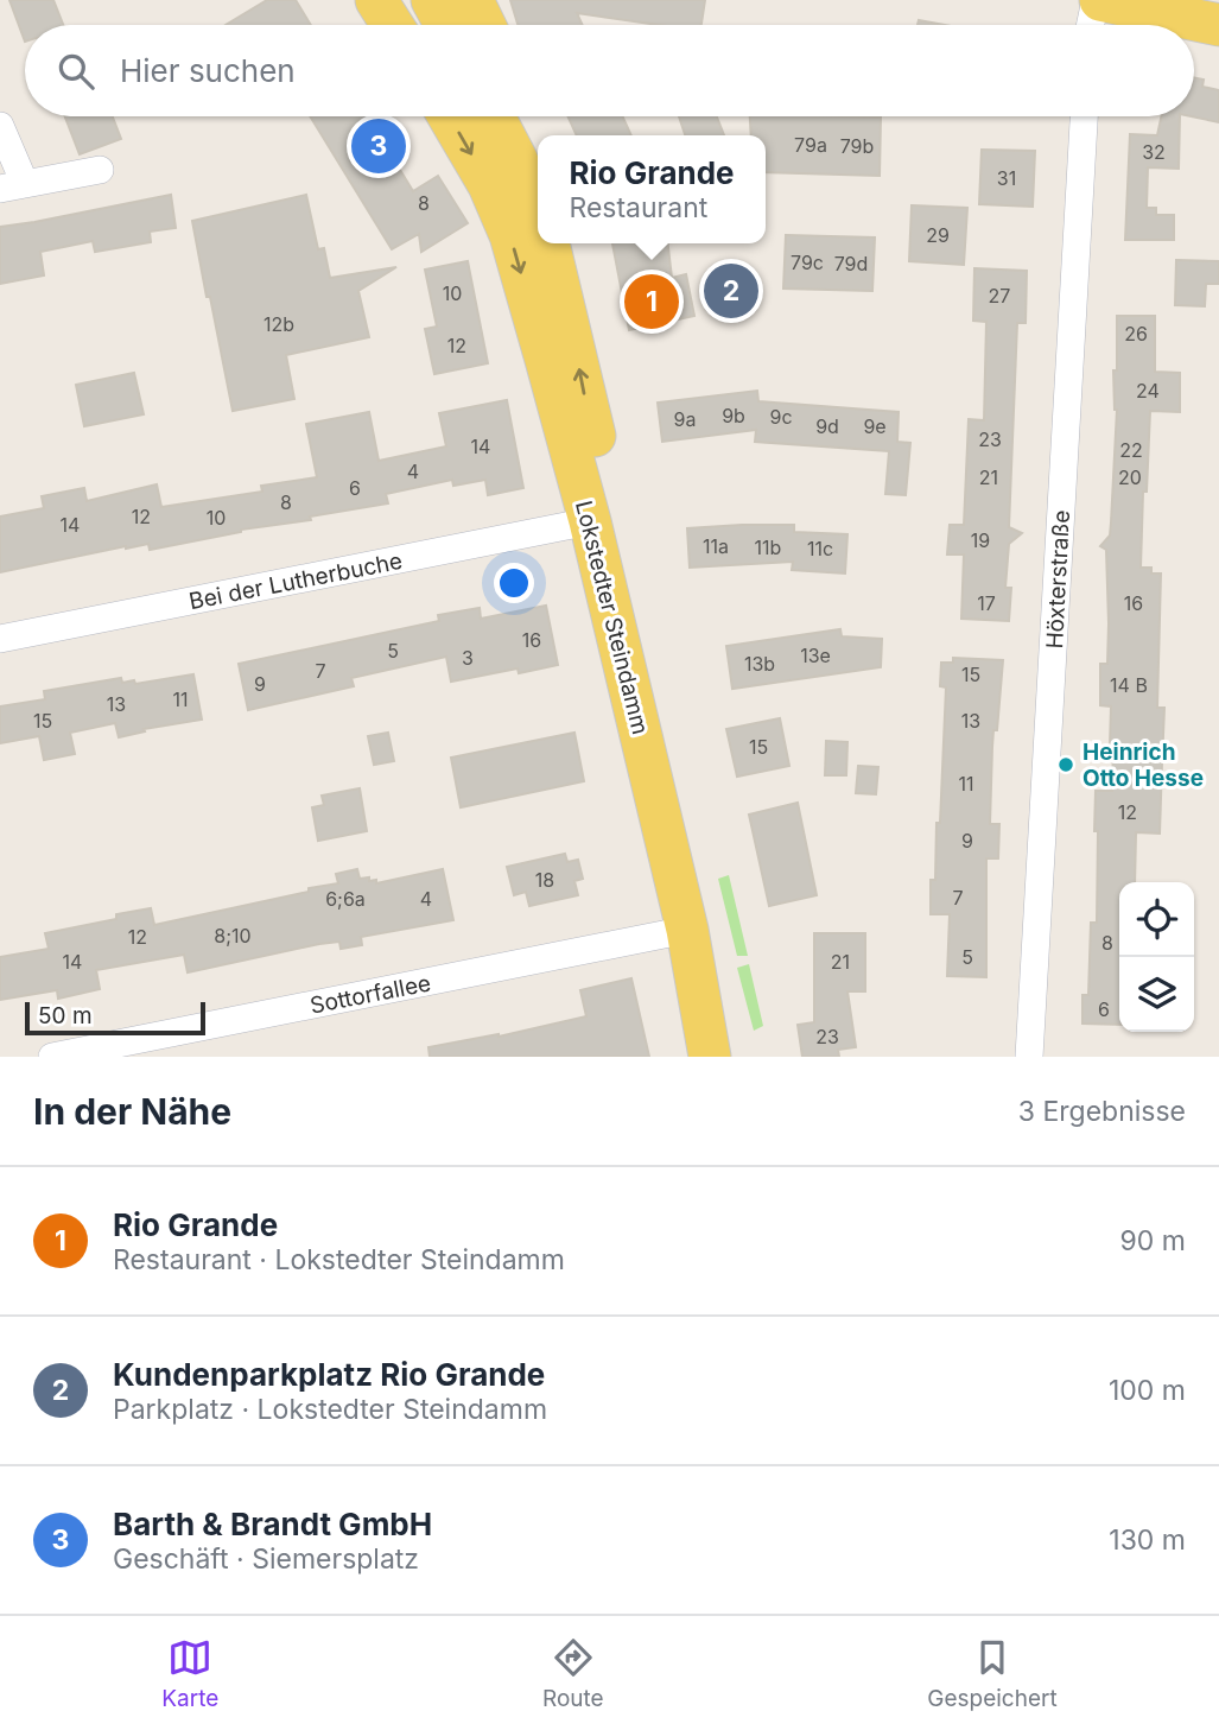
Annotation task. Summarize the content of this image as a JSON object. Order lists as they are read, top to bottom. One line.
{"streets":{"main road":["Lokstedter Steindamm"],"street":["Höxterstraße","Bei der Lutherbuche","Sottorfallee"]},"crossings":[["Bei der Lutherbuche","Lokstedter Steindamm"],["Lokstedter Steindamm","Sottorfallee"]],"places":["Heinrich Otto Hesse"],"house_numbers":["79a","79b","32","31","8","29","79c","79d","10","27","12b","26","12","24","9b","9c","9a","9d","9e","23","14","22","4","21","20","6","8","12","10","14","19","11a","11b","11c","17","16","16","5","13e","3","13b","7","15","9","14 B","11","13","15","13","15","11","12","9","18","7","6;6a","4","8;10","12","8","5","14","21","6","23"],"scale_bar":"50 m","page":{"search":"Hier suchen","pins":["3","2","1"],"popup":["Rio Grande","Restaurant"],"scale":"50 m","heading":["In der Nähe","3 Ergebnisse"],"list":[{"mark":"1","name":"Rio Grande","note":"Restaurant · Lokstedter Steindamm","value":"90 m"},{"mark":"2","name":"Kundenparkplatz Rio Grande","note":"Parkplatz · Lokstedter Steindamm","value":"100 m"},{"mark":"3","name":"Barth & Brandt GmbH","note":"Geschäft · Siemersplatz","value":"130 m"}],"nav":["Karte","Route","Gespeichert"]}}
